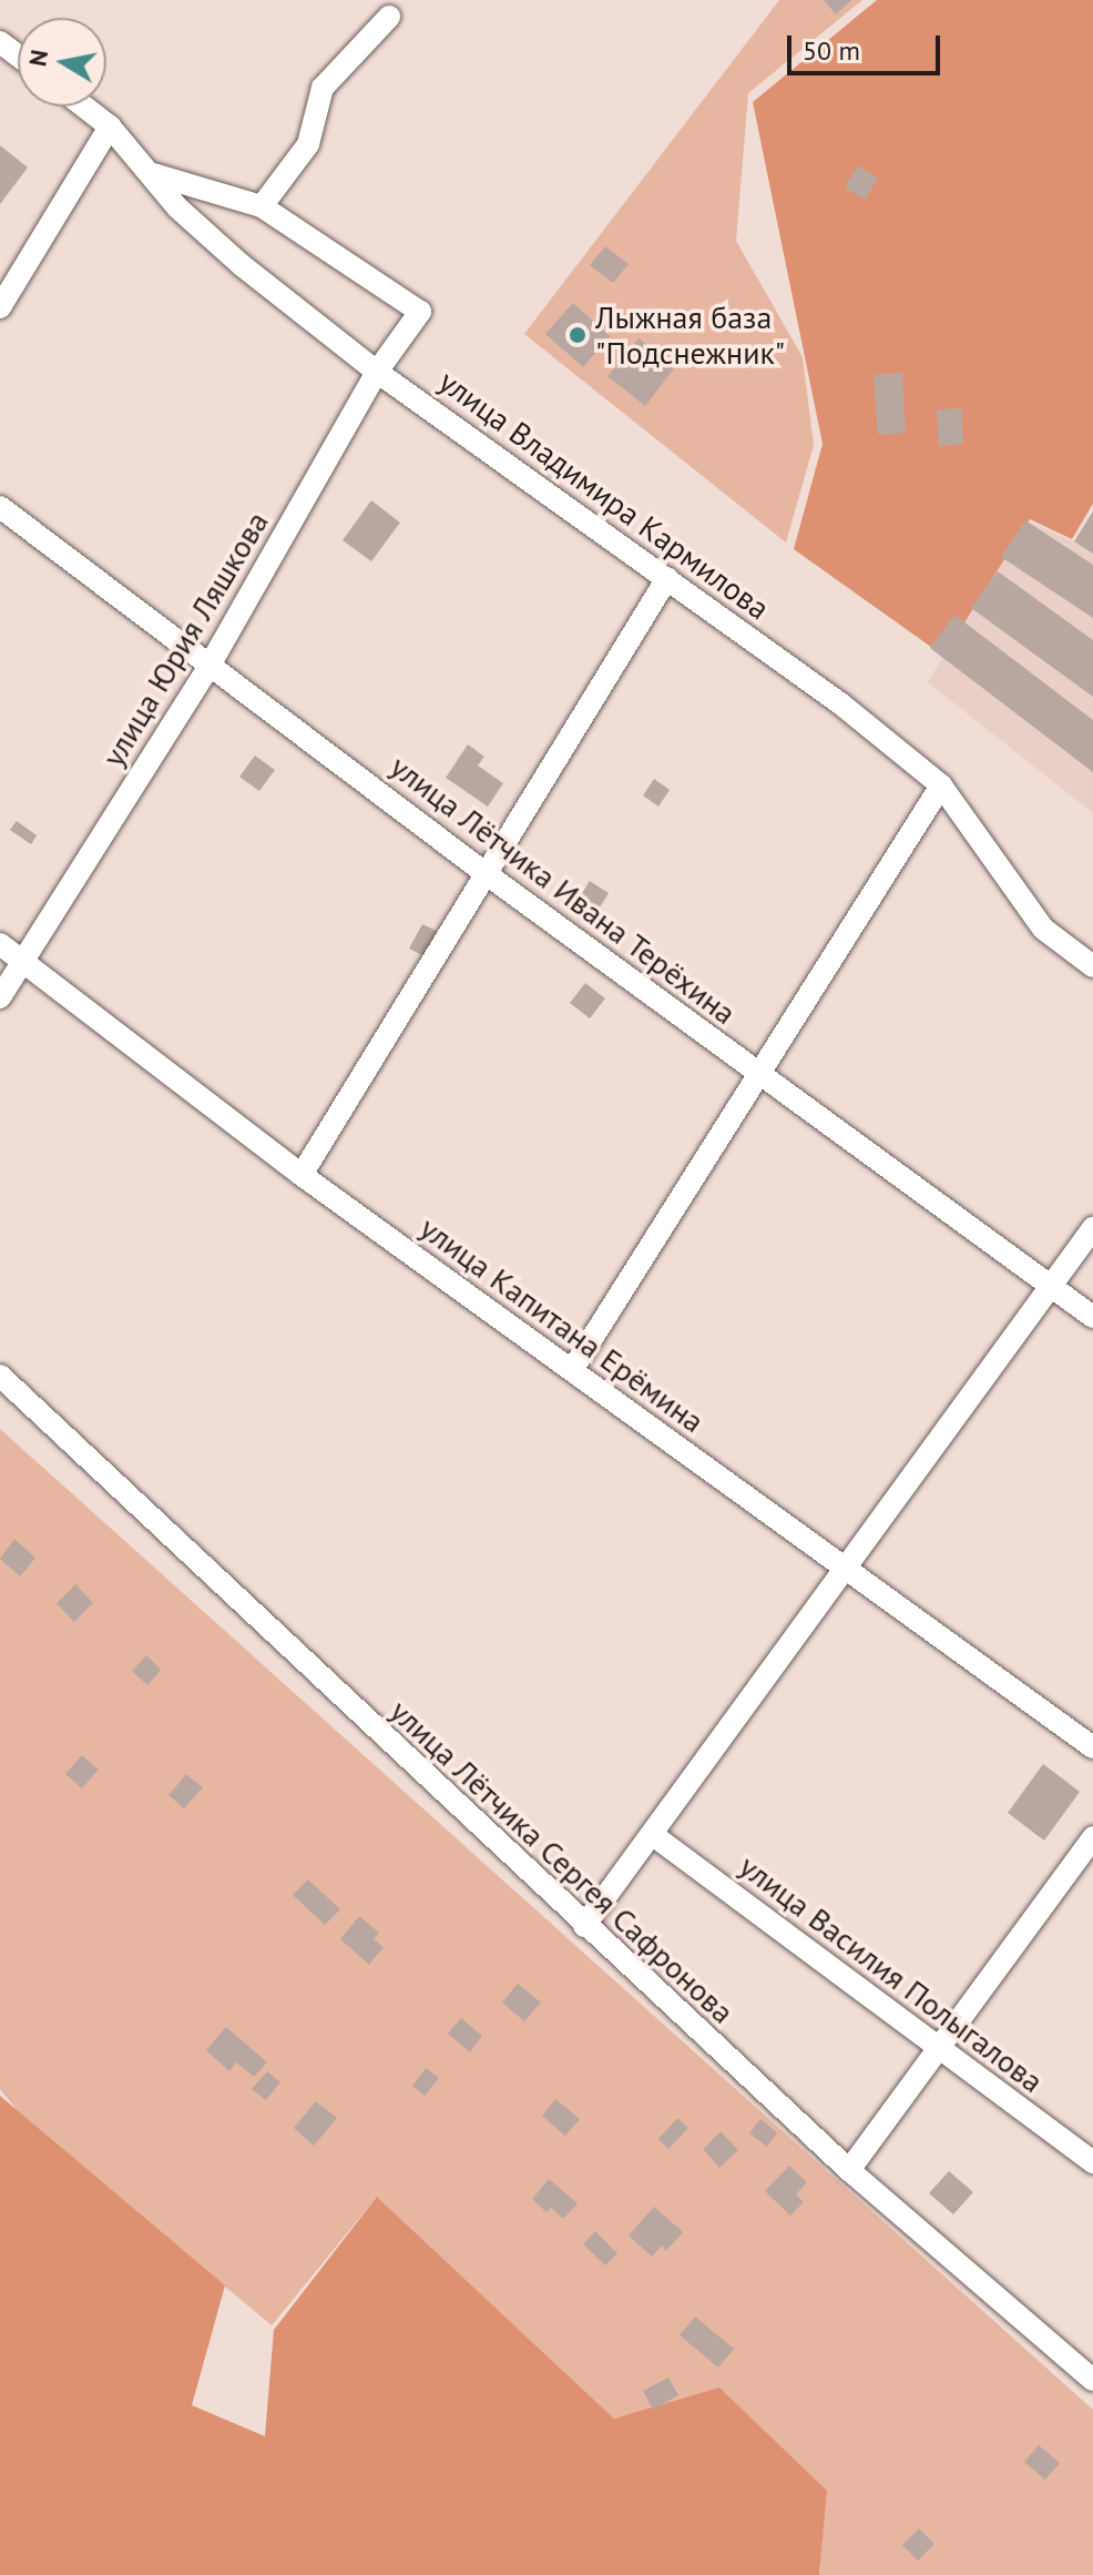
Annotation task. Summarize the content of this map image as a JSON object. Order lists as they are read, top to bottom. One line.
{"streets":{"street":["улица Владимира Кармилова","улица Юрия Ляшкова","улица Лётчика Ивана Терёхина","улица Капитана Ерёмина","улица Лётчика Сергея Сафронова","улица Василия Полыгалова"]},"crossings":[["улица Владимира Кармилова","улица Юрия Ляшкова"],["улица Юрия Ляшкова","улица Лётчика Ивана Терёхина"],["улица Юрия Ляшкова","улица Капитана Ерёмина"]],"places":["Лыжная база \"Подснежник\""],"scale_bar":"50 m","north":"left"}
